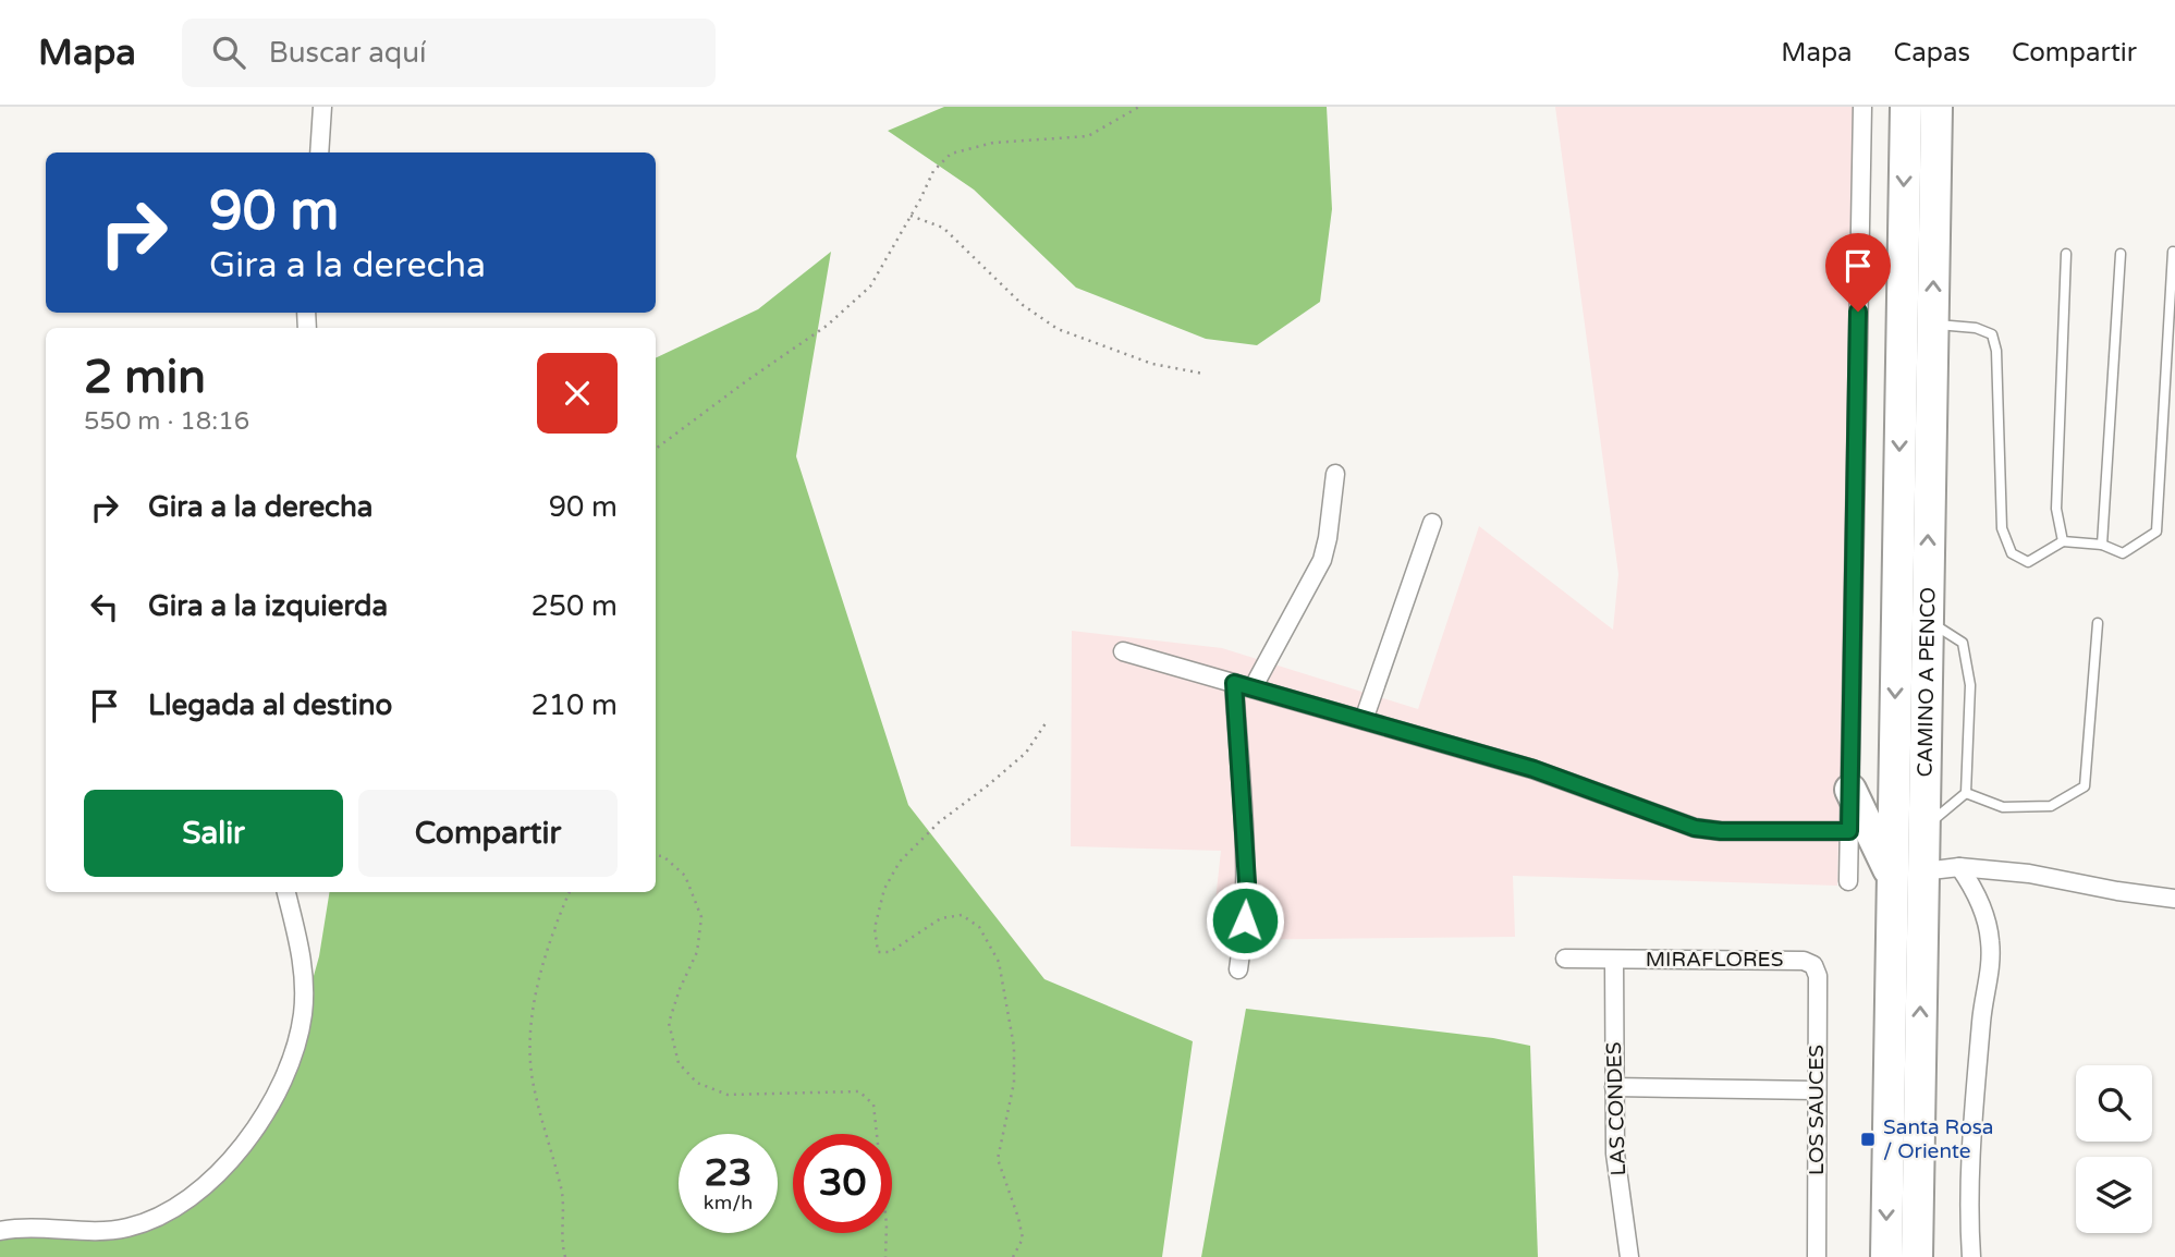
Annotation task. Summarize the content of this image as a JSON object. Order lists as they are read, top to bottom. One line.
{"streets":{"highway":["CAMINO A PENCO"],"street":["MIRAFLORES","LAS CONDES","LOS SAUCES"]},"crossings":[["MIRAFLORES","LAS CONDES"],["MIRAFLORES","LOS SAUCES"]],"places":{"transit":["Santa Rosa / Oriente"]},"page":{"header":"Mapa","search":"Buscar aquí","nav":["Mapa","Capas","Compartir"],"turn":["90 m","Gira a la derecha"],"heading":["2 min","550 m · 18:16"],"list":[{"name":"Gira a la derecha","value":"90 m"},{"name":"Gira a la izquierda","value":"250 m"},{"name":"Llegada al destino","value":"210 m"}],"buttons":["Salir","Compartir"],"speed":"23 km/h","limit":"30"}}
